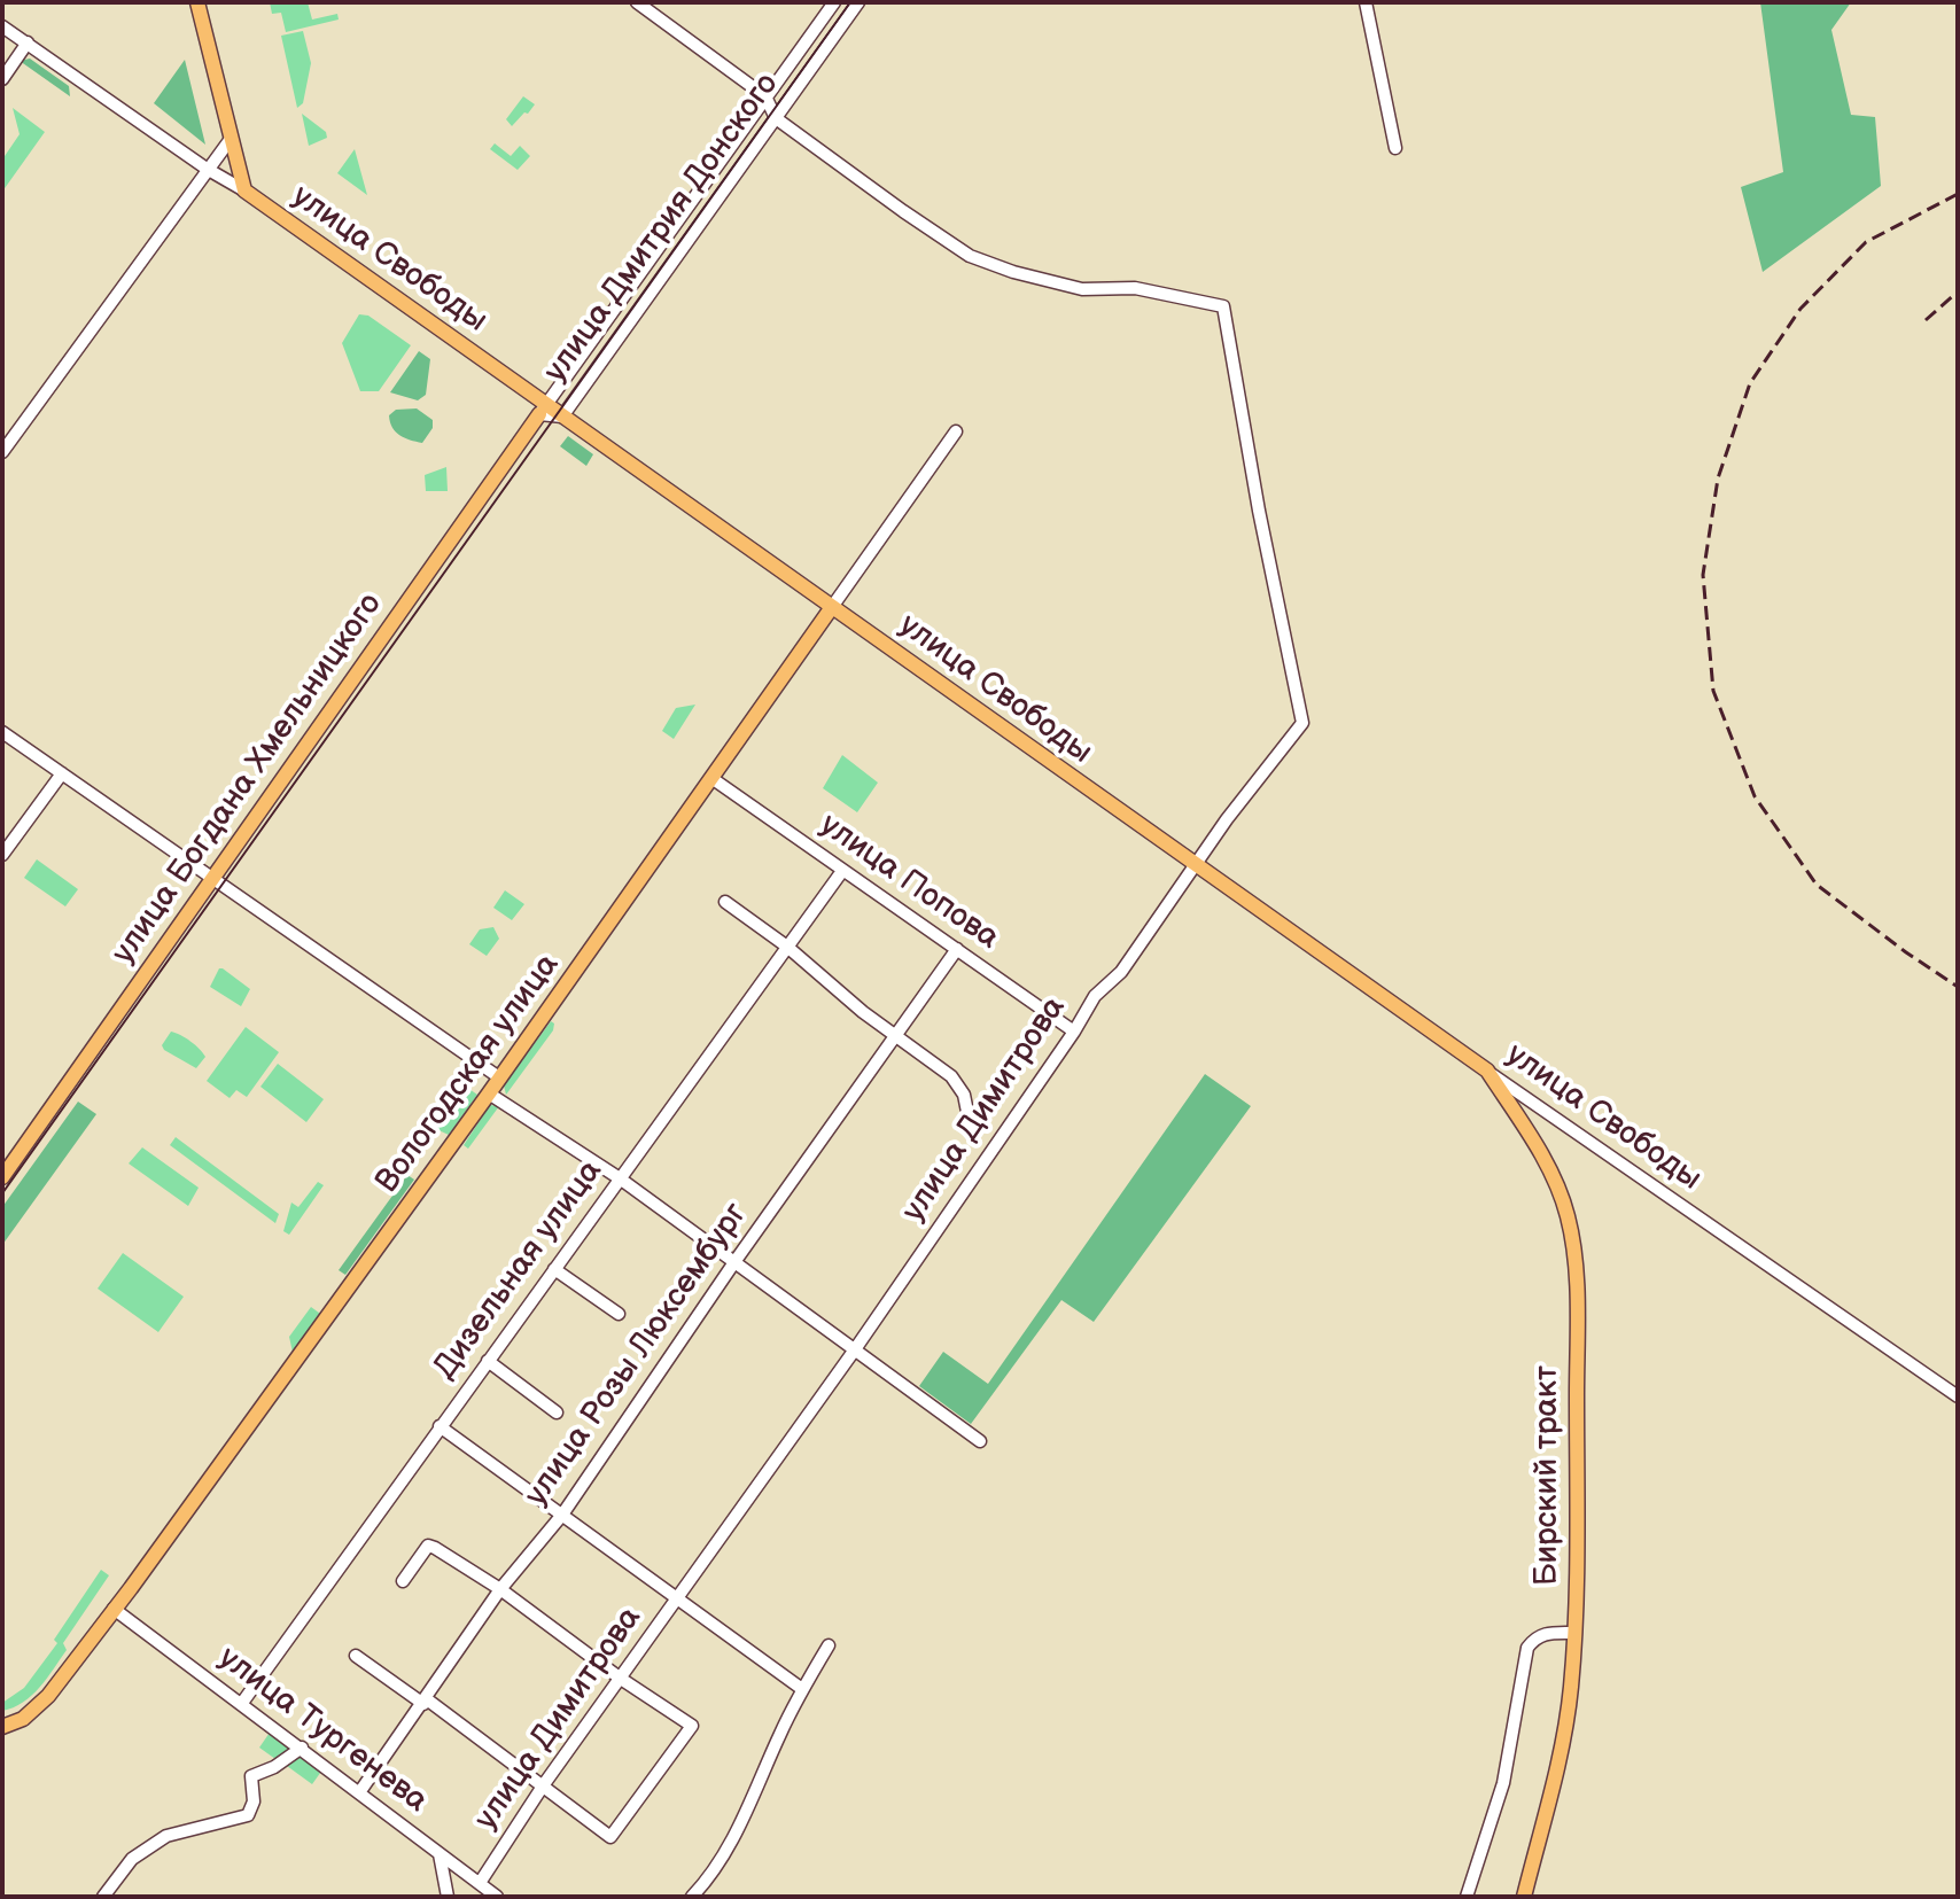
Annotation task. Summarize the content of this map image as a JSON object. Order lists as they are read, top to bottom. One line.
{"streets":{"main road":["улица Свободы","улица Богдана Хмельницкого","Вологодская улица","Бирский тракт"],"street":["улица Дмитрия Донского","улица Попова","улица Димитрова","Дизельная улица","улица Розы Люксембург","улица Тургенева"]},"crossings":[["улица Дмитрия Донского","улица Свободы"],["улица Дмитрия Донского","улица Богдана Хмельницкого"],["улица Дмитрия Донского","улица Димитрова"],["улица Свободы","улица Богдана Хмельницкого"],["улица Свободы","Вологодская улица"],["улица Свободы","улица Димитрова"],["улица Свободы","Бирский тракт"],["улица Попова","Вологодская улица"],["улица Попова","улица Димитрова"],["улица Попова","Дизельная улица"],["улица Попова","улица Розы Люксембург"],["Вологодская улица","улица Тургенева"],["улица Димитрова","улица Тургенева"],["Дизельная улица","улица Тургенева"],["улица Розы Люксембург","улица Тургенева"]]}
